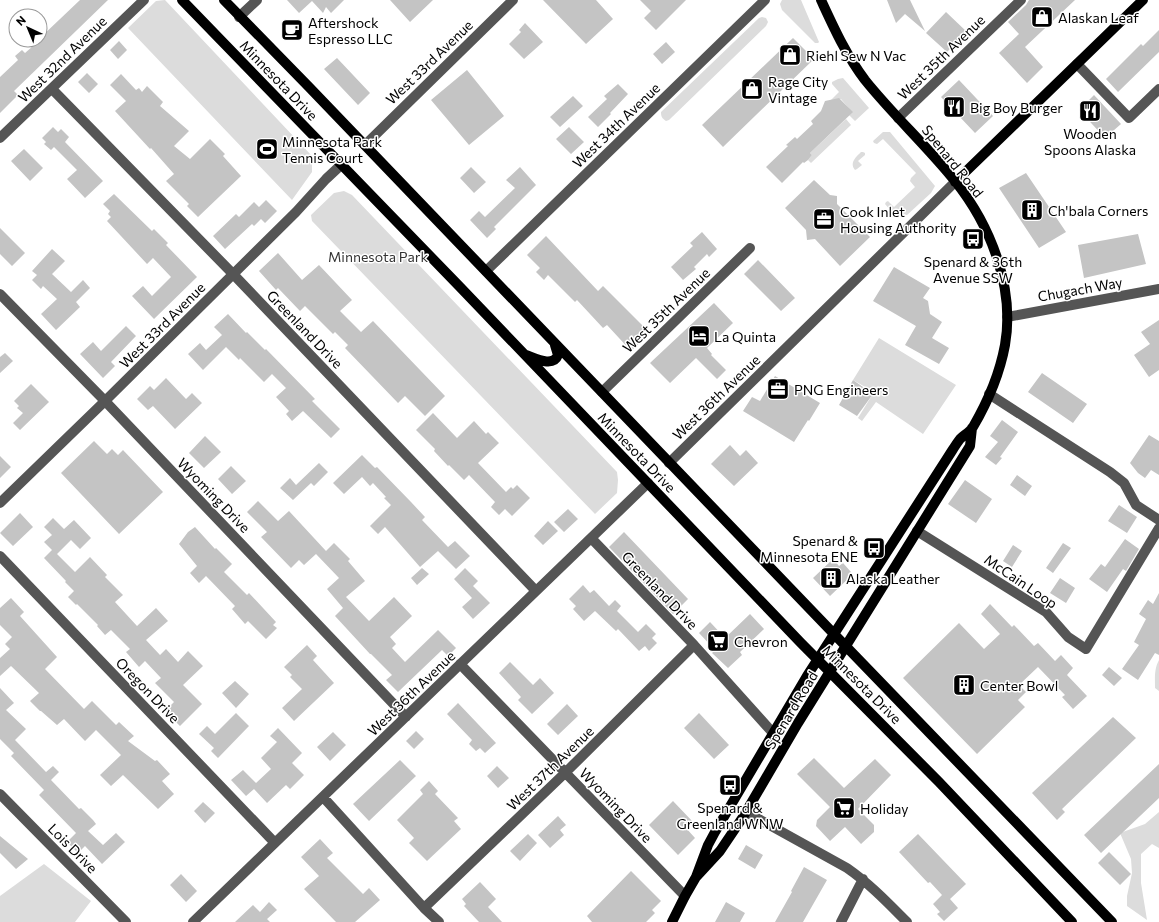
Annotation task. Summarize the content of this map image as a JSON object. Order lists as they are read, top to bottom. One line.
{"streets":{"main road":["Minnesota Drive","Spenard Road","West 36th Avenue"],"street":["West 35th Avenue","West 32nd Avenue","West 33rd Avenue","West 34th Avenue","Chugach Way","Greenland Drive","Wyoming Drive","McCain Loop","Oregon Drive","West 37th Avenue","Lois Drive"]},"crossings":[["West 35th Avenue","Minnesota Drive"],["West 35th Avenue","Spenard Road"],["West 32nd Avenue","Greenland Drive"],["West 33rd Avenue","Minnesota Drive"],["West 33rd Avenue","Greenland Drive"],["West 33rd Avenue","Wyoming Drive"],["Minnesota Drive","West 34th Avenue"],["Minnesota Drive","Spenard Road"],["Minnesota Drive","West 36th Avenue"],["Spenard Road","Chugach Way"],["Spenard Road","Greenland Drive"],["Spenard Road","West 36th Avenue"],["Spenard Road","Wyoming Drive"],["Spenard Road","McCain Loop"],["Greenland Drive","West 36th Avenue"],["Greenland Drive","West 37th Avenue"],["West 36th Avenue","Wyoming Drive"],["West 36th Avenue","Oregon Drive"],["Wyoming Drive","West 37th Avenue"]],"parks":["Minnesota Park"],"places":{"shop":["Alaskan Leaf","Riehl Sew N Vac","Rage City Vintage"],"cafe":["Aftershock Espresso LLC"],"restaurant":["Big Boy Burger","Wooden Spoons Alaska"],"sports":["Minnesota Park Tennis Court"],"building":["Ch'bala Corners","Alaska Leather","Center Bowl"],"office":["Cook Inlet Housing Authority","PNG Engineers"],"bus stop":["Spenard & 36th Avenue SSW","Spenard & Minnesota ENE","Spenard & Greenland WNW"],"hotel":["La Quinta"],"supermarket":["Chevron","Holiday"]},"north":"top left"}
